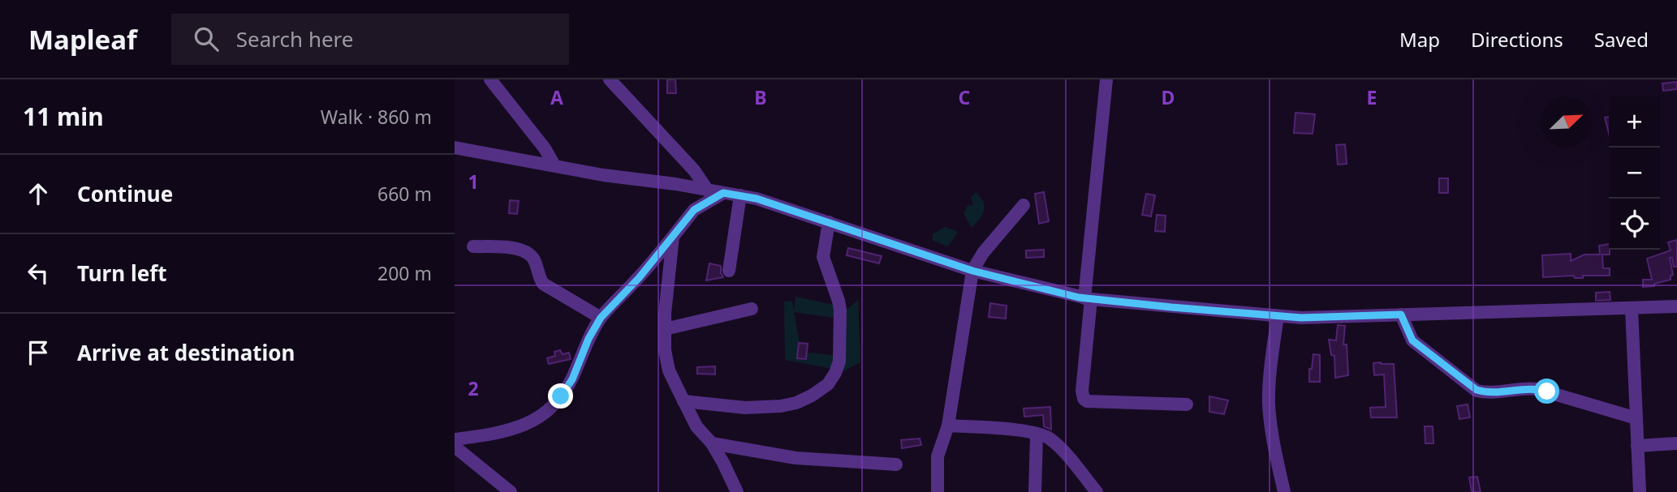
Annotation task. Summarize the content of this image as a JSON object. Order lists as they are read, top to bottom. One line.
{"north":"top right","page":{"header":"Mapleaf","search":"Search here","nav":["Map","Directions","Saved"],"heading":["11 min","Walk · 860 m"],"map_buttons":["+","−"],"list":[["Continue","660 m"],["Turn left","200 m"],"Arrive at destination"]},"grid":{"columns":["A","B","C","D","E"],"rows":["1","2"]}}
